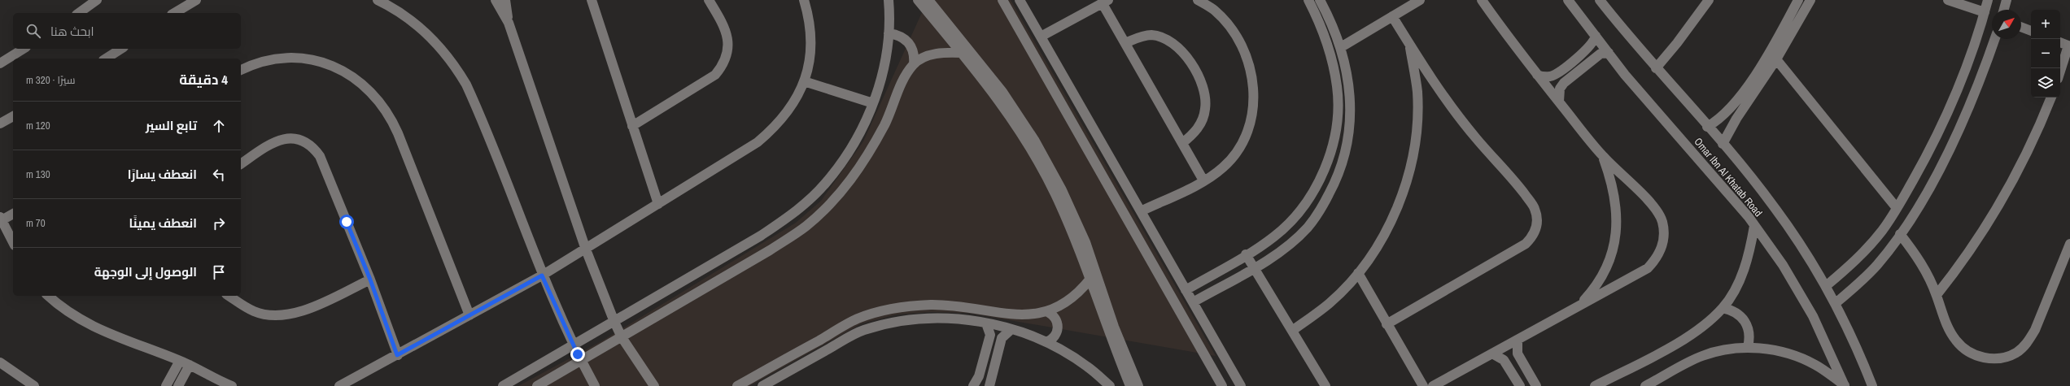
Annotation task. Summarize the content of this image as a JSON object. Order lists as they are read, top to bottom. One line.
{"streets":{"street":["Omar Ibn Al Khatab Road"]},"north":"top right","page":{"map_buttons":["+","−"],"search":"ابحث هنا","heading":["4 دقيقة","سيرًا · 320 m"],"list":[["تابع السير","120 m"],["انعطف يسارًا","130 m"],["انعطف يمينًا","70 m"],"الوصول إلى الوجهة"]}}
